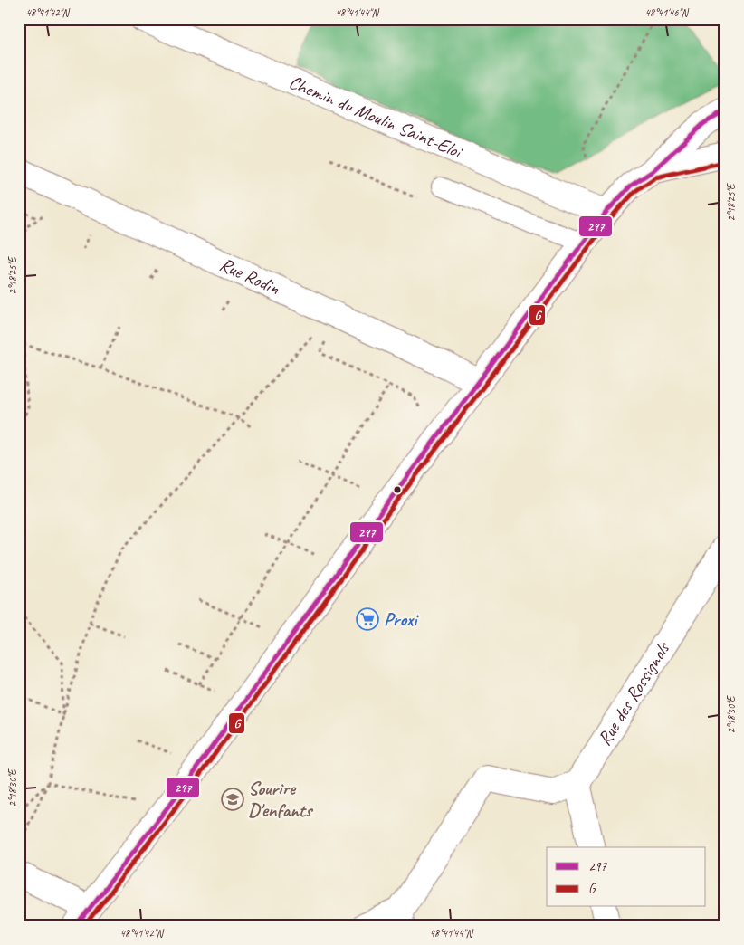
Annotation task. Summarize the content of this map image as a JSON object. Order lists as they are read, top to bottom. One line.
{"streets":{"street":["Chemin du Moulin Saint-Eloi","Rue Rodin","Rue des Rossignols"]},"places":{"supermarket":["Proxi"],"school or university":["Sourire D'enfants"]},"lines":["transit line 297","transit line G"],"legend":["297","G"],"coordinates":["48°41'42\"N","48°41'44\"N","48°41'46\"N","2°18'25\"E","2°18'30\"E"]}
